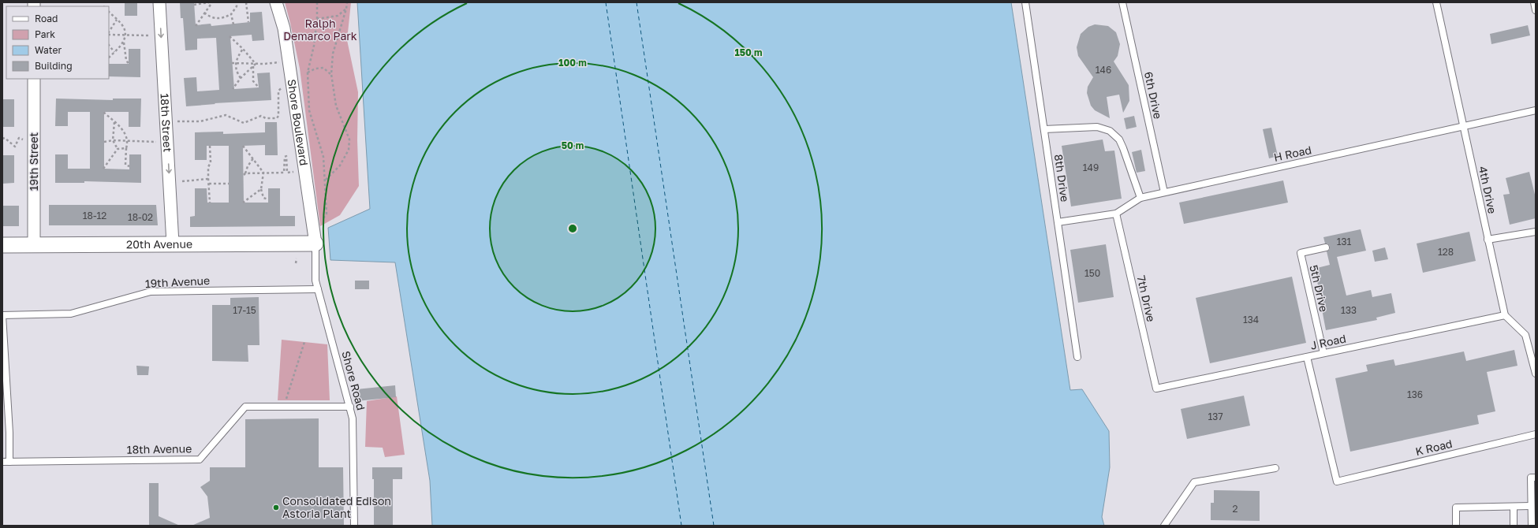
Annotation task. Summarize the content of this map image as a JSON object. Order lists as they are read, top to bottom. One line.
{"streets":{"street":["18th Street","Shore Boulevard","19th Street","20th Avenue"],"lane":["6th Drive","H Road","8th Drive","4th Drive","19th Avenue","5th Drive","7th Drive","J Road","Shore Road","K Road","18th Avenue"]},"crossings":[["6th Drive","H Road"],["18th Street","20th Avenue"],["Shore Boulevard","20th Avenue"],["Shore Boulevard","Shore Road"],["H Road","8th Drive"],["H Road","4th Drive"],["H Road","7th Drive"],["19th Street","20th Avenue"],["4th Drive","J Road"],["20th Avenue","Shore Road"],["19th Avenue","Shore Road"],["5th Drive","J Road"],["7th Drive","J Road"],["J Road","K Road"],["Shore Road","18th Avenue"]],"one_way":["18th Street"],"parks":["Ralph Demarco Park"],"places":["Consolidated Edison Astoria Plant"],"house_numbers":["146","149","18-12","18-02","131","128","150","17-15","133","134","136","137","2"],"legend":["Road","Park","Water","Building"],"rings":["150 m","100 m","50 m"]}
